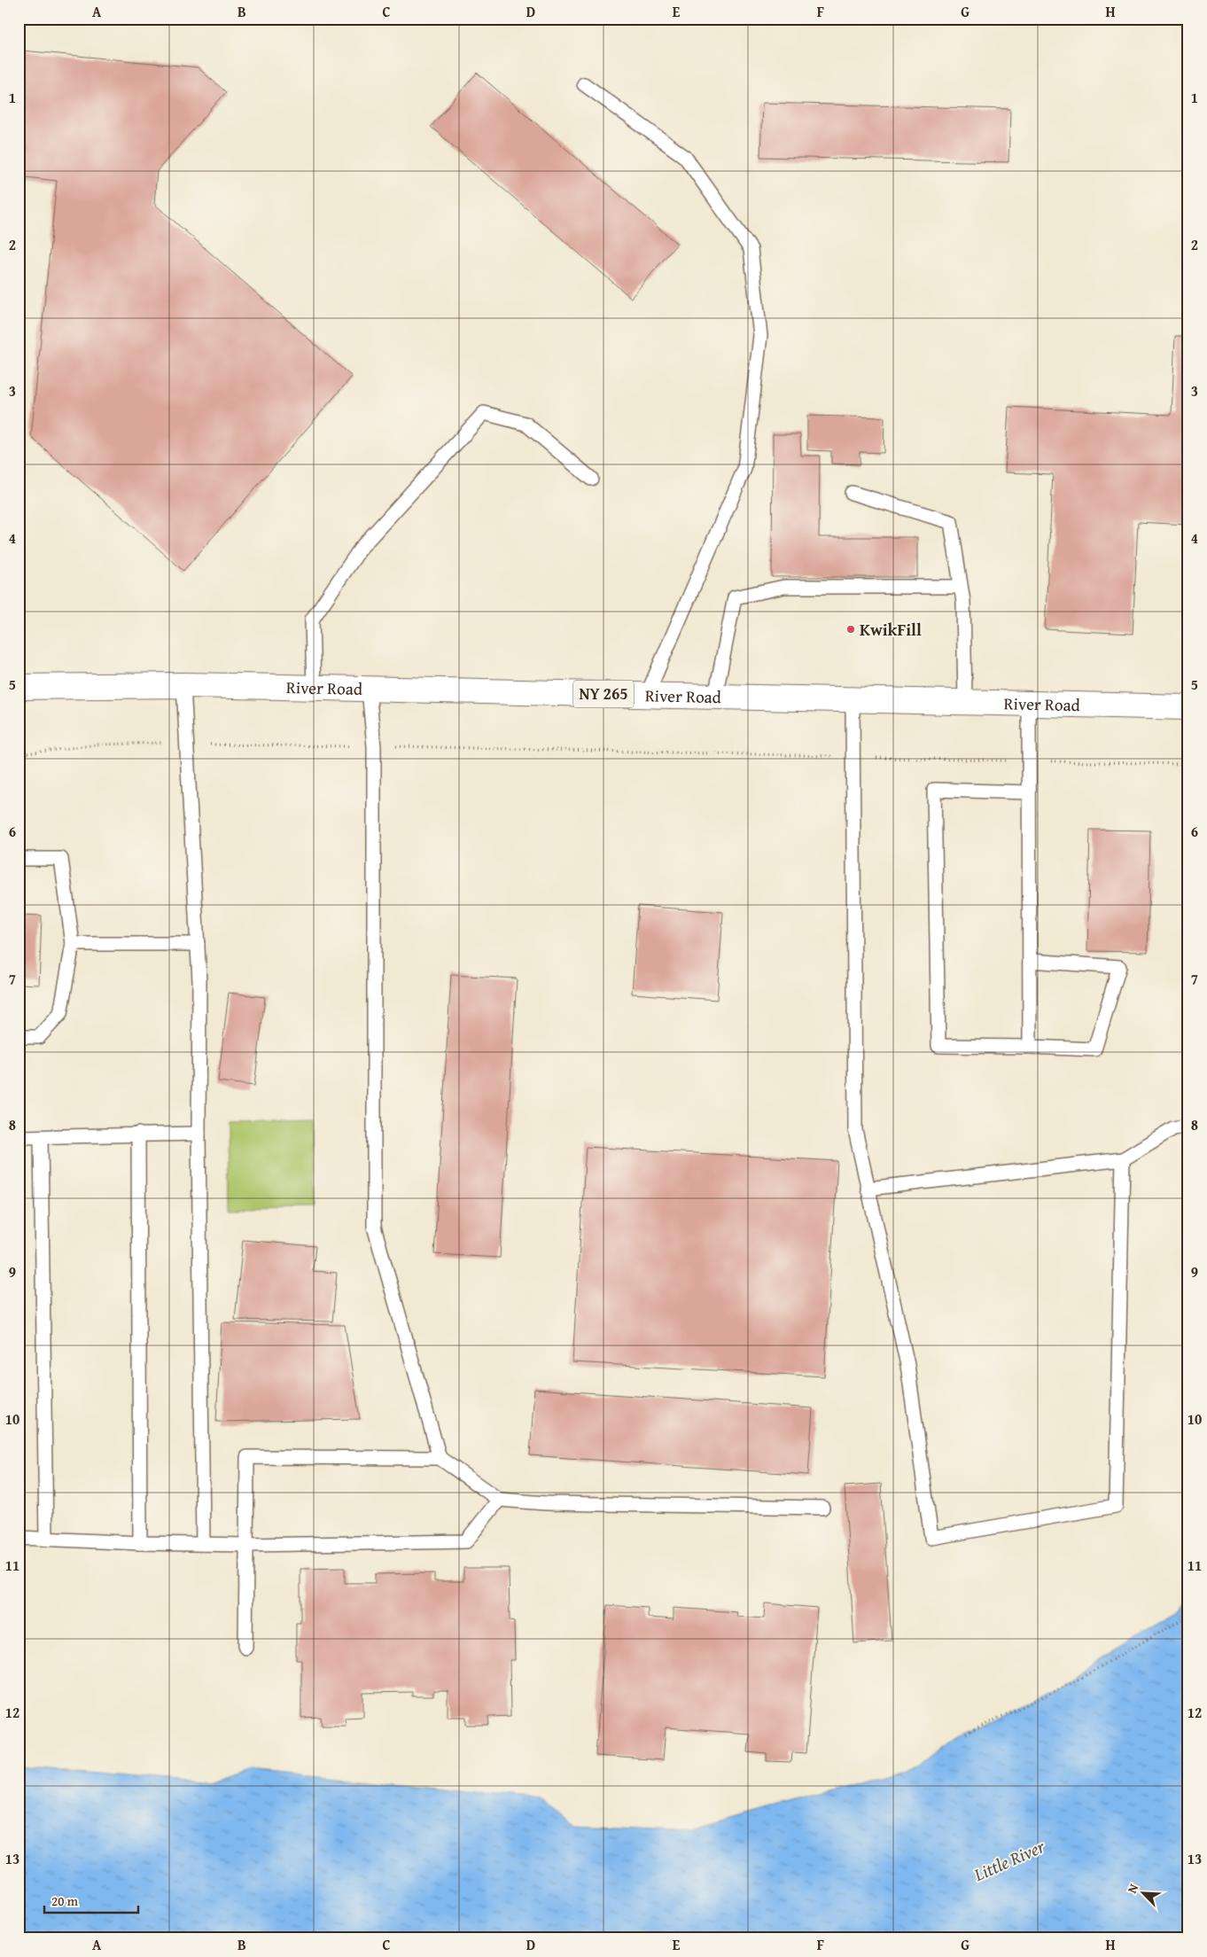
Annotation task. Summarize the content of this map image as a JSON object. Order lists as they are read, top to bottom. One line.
{"streets":{"main road":["River Road","NY 265"]},"water":["Little River"],"places":["KwikFill"],"scale_bar":"20 m","north":"top left","grid":{"columns":["A","B","C","D","E","F","G","H"],"rows":["1","2","3","4","5","6","7","8","9","10","11","12","13"]}}
